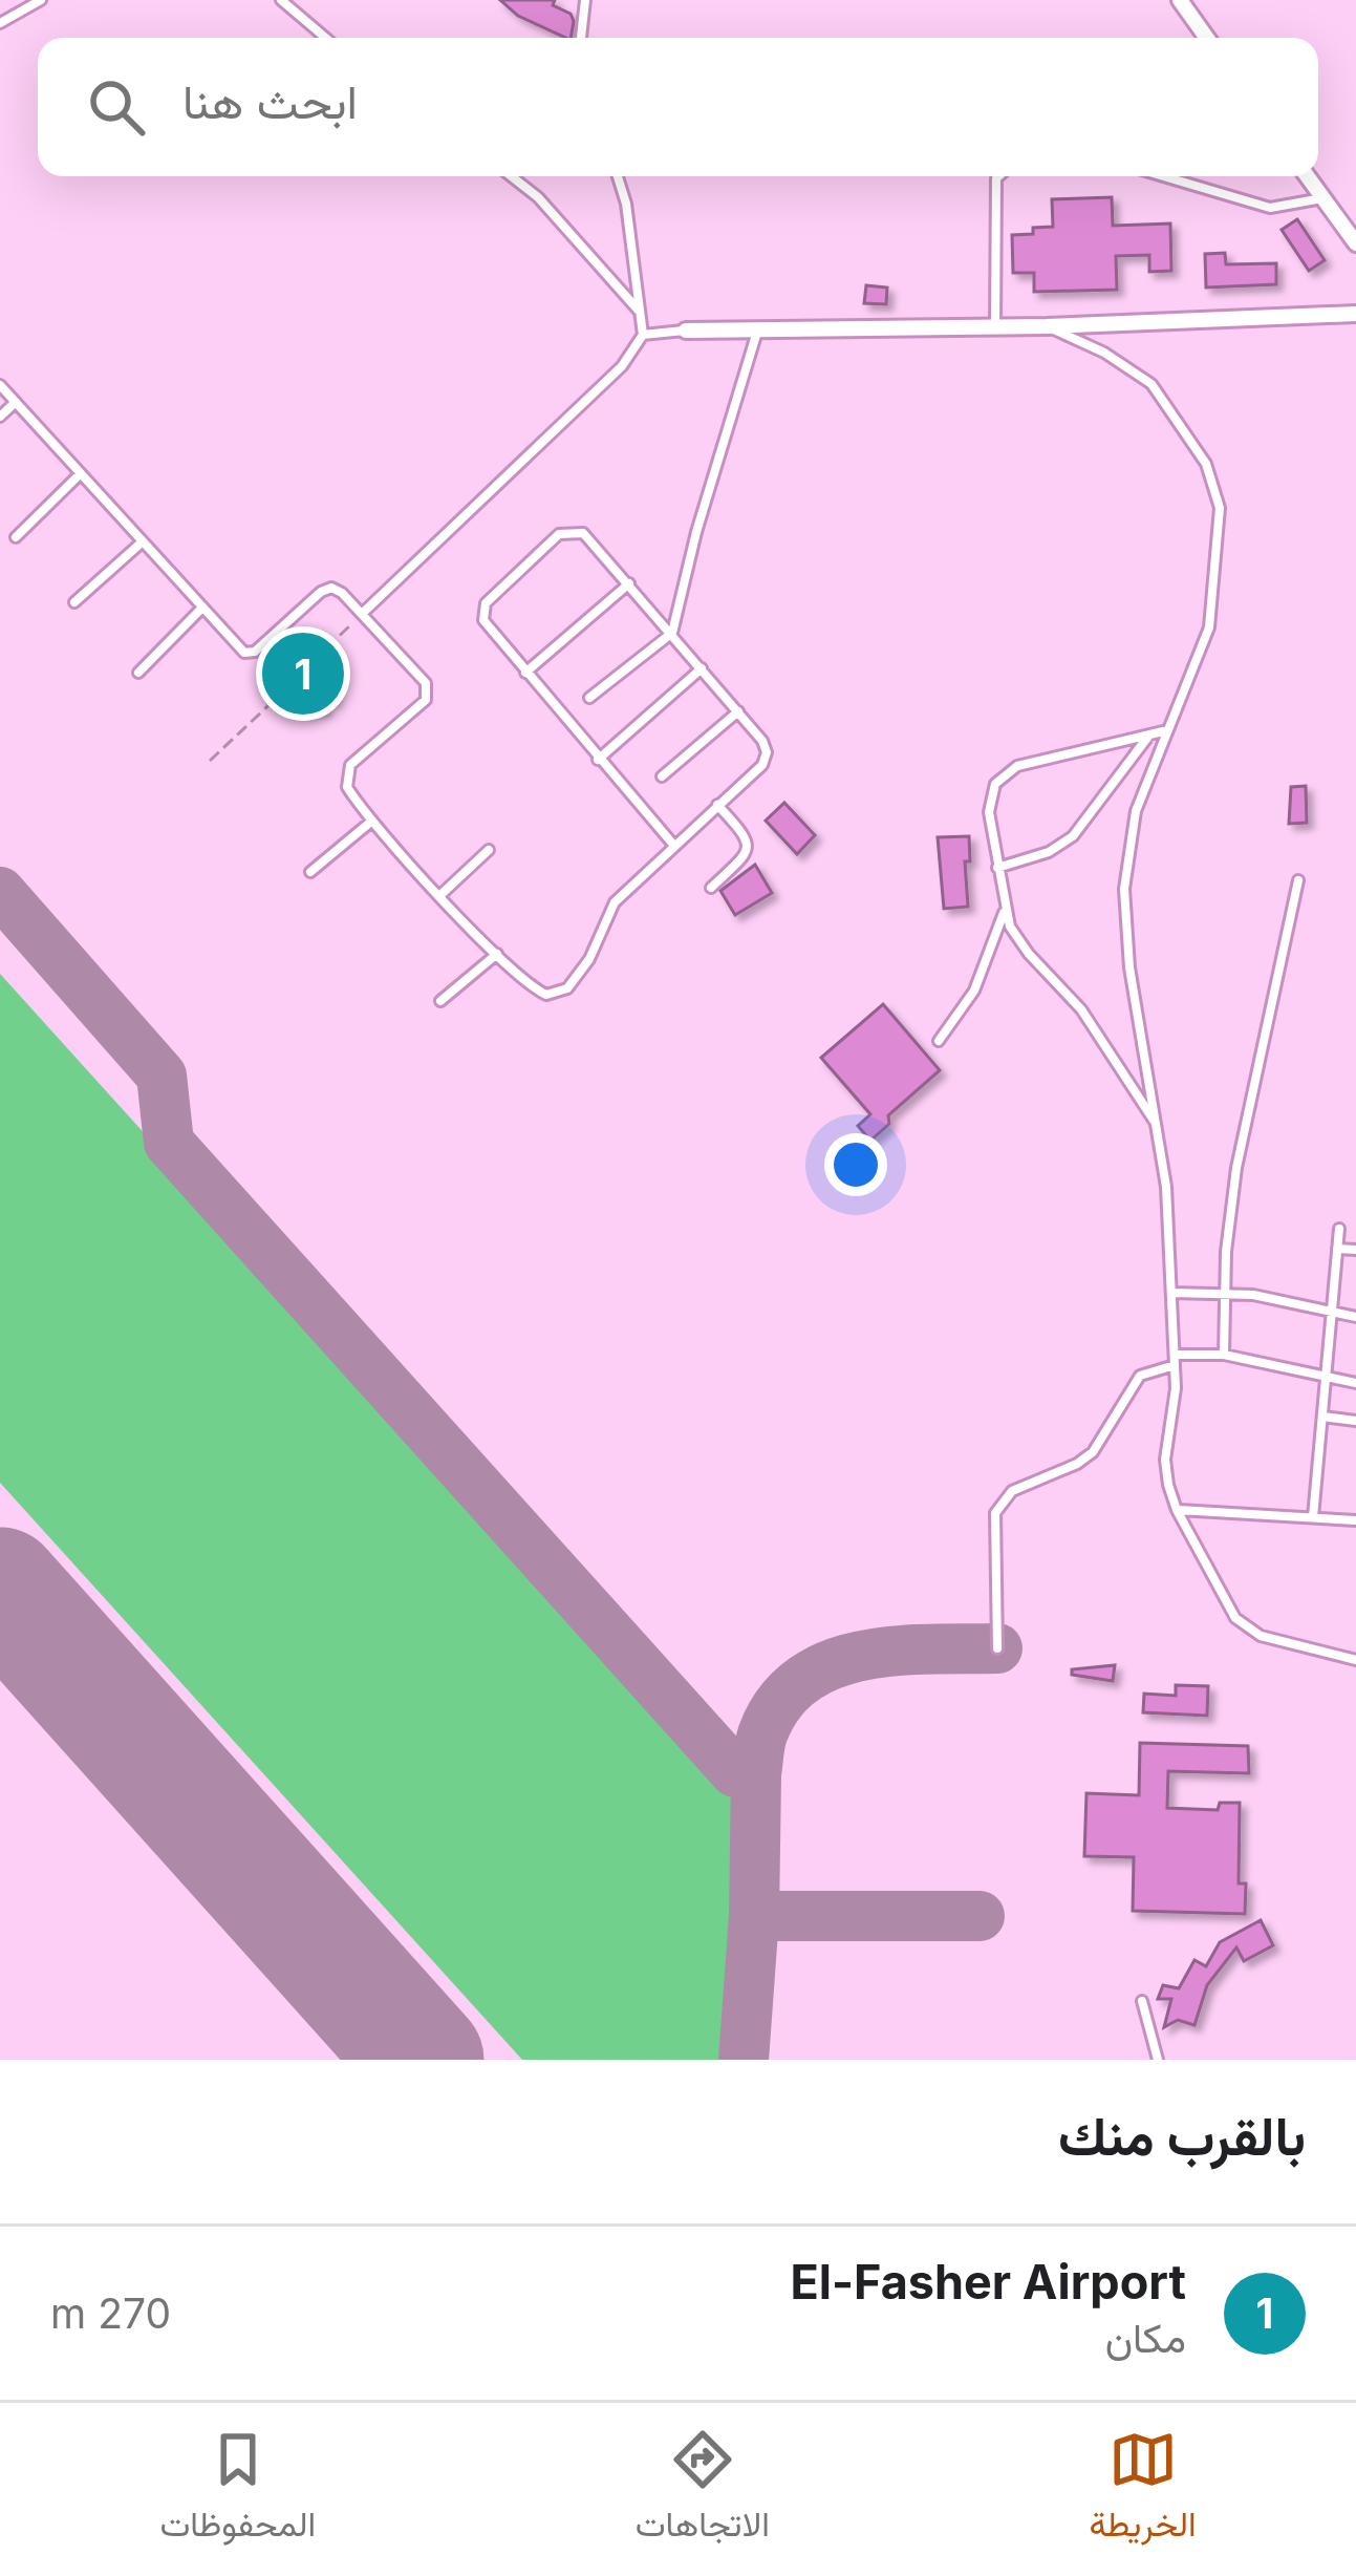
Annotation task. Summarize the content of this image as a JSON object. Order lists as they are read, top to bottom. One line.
{"page":{"search":"ابحث هنا","pins":"1","heading":"بالقرب منك","list":[{"mark":"1","name":"El-Fasher Airport","note":"مكان","value":"270 m"}],"nav":["الخريطة","الاتجاهات","المحفوظات"]}}
